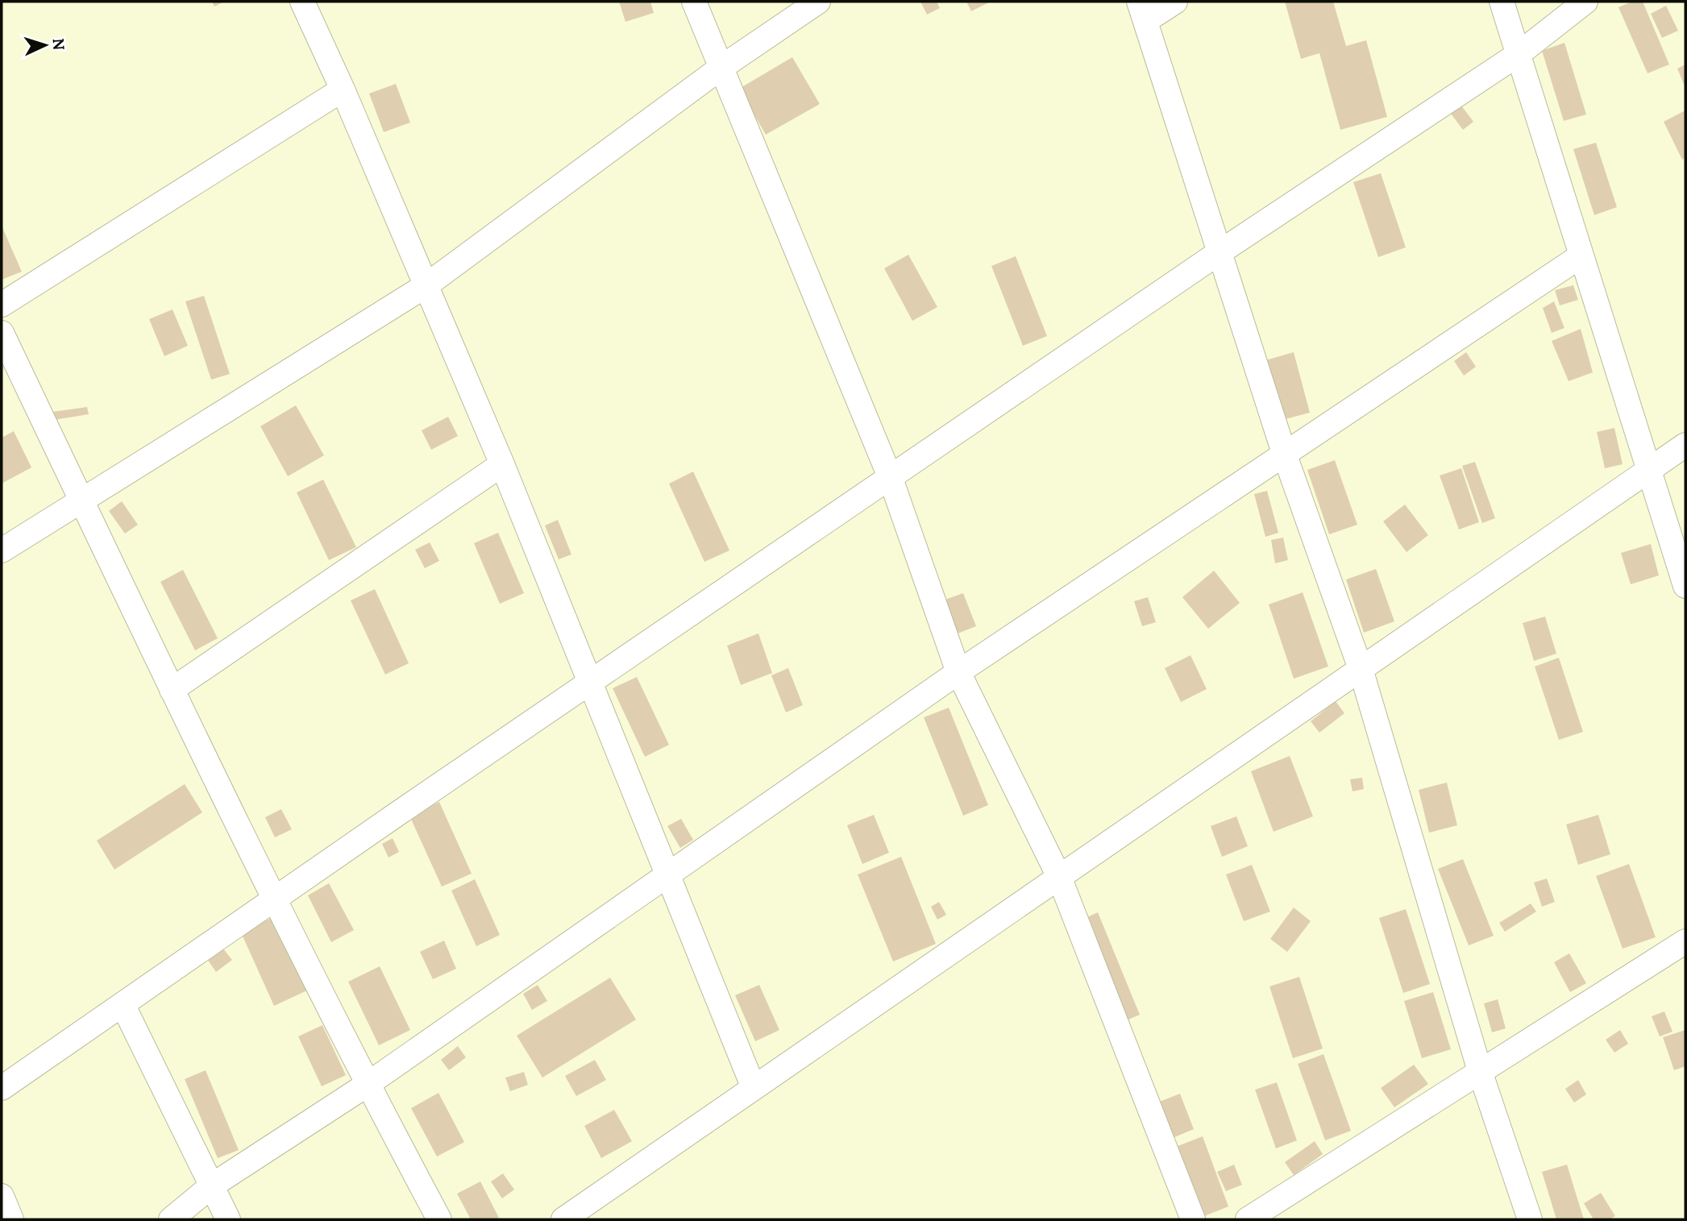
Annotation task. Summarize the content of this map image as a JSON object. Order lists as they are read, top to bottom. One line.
{"north":"right"}
